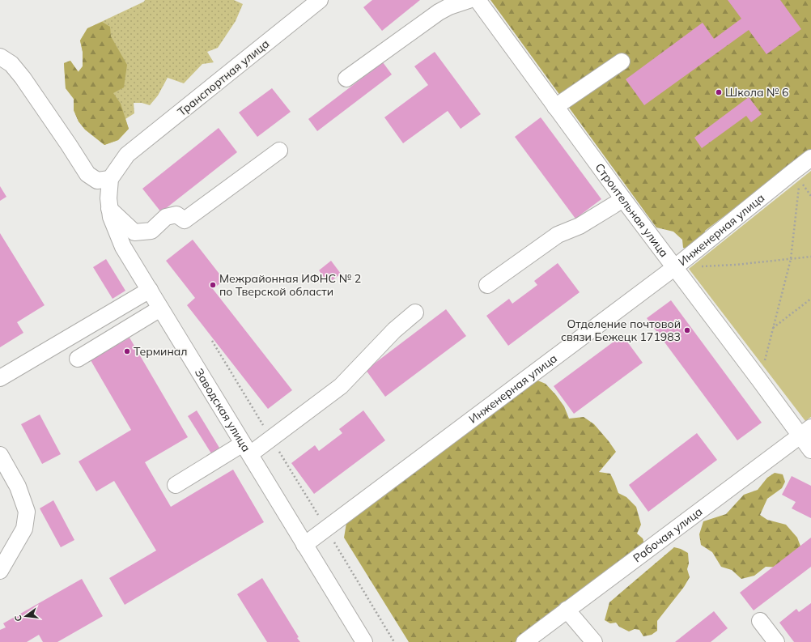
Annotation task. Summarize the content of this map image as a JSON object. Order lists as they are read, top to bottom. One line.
{"streets":{"street":["Транспортная улица","Строительная улица","Инженерная улица","Заводская улица","Рабочая улица"]},"crossings":[["Транспортная улица","Заводская улица"],["Строительная улица","Инженерная улица"],["Строительная улица","Рабочая улица"],["Инженерная улица","Заводская улица"]],"places":["Школа № 6","Межрайонная ИФНС № 2 по Тверской области","Отделение почтовой связи Бежецк 171983","Терминал"],"north":"left"}
